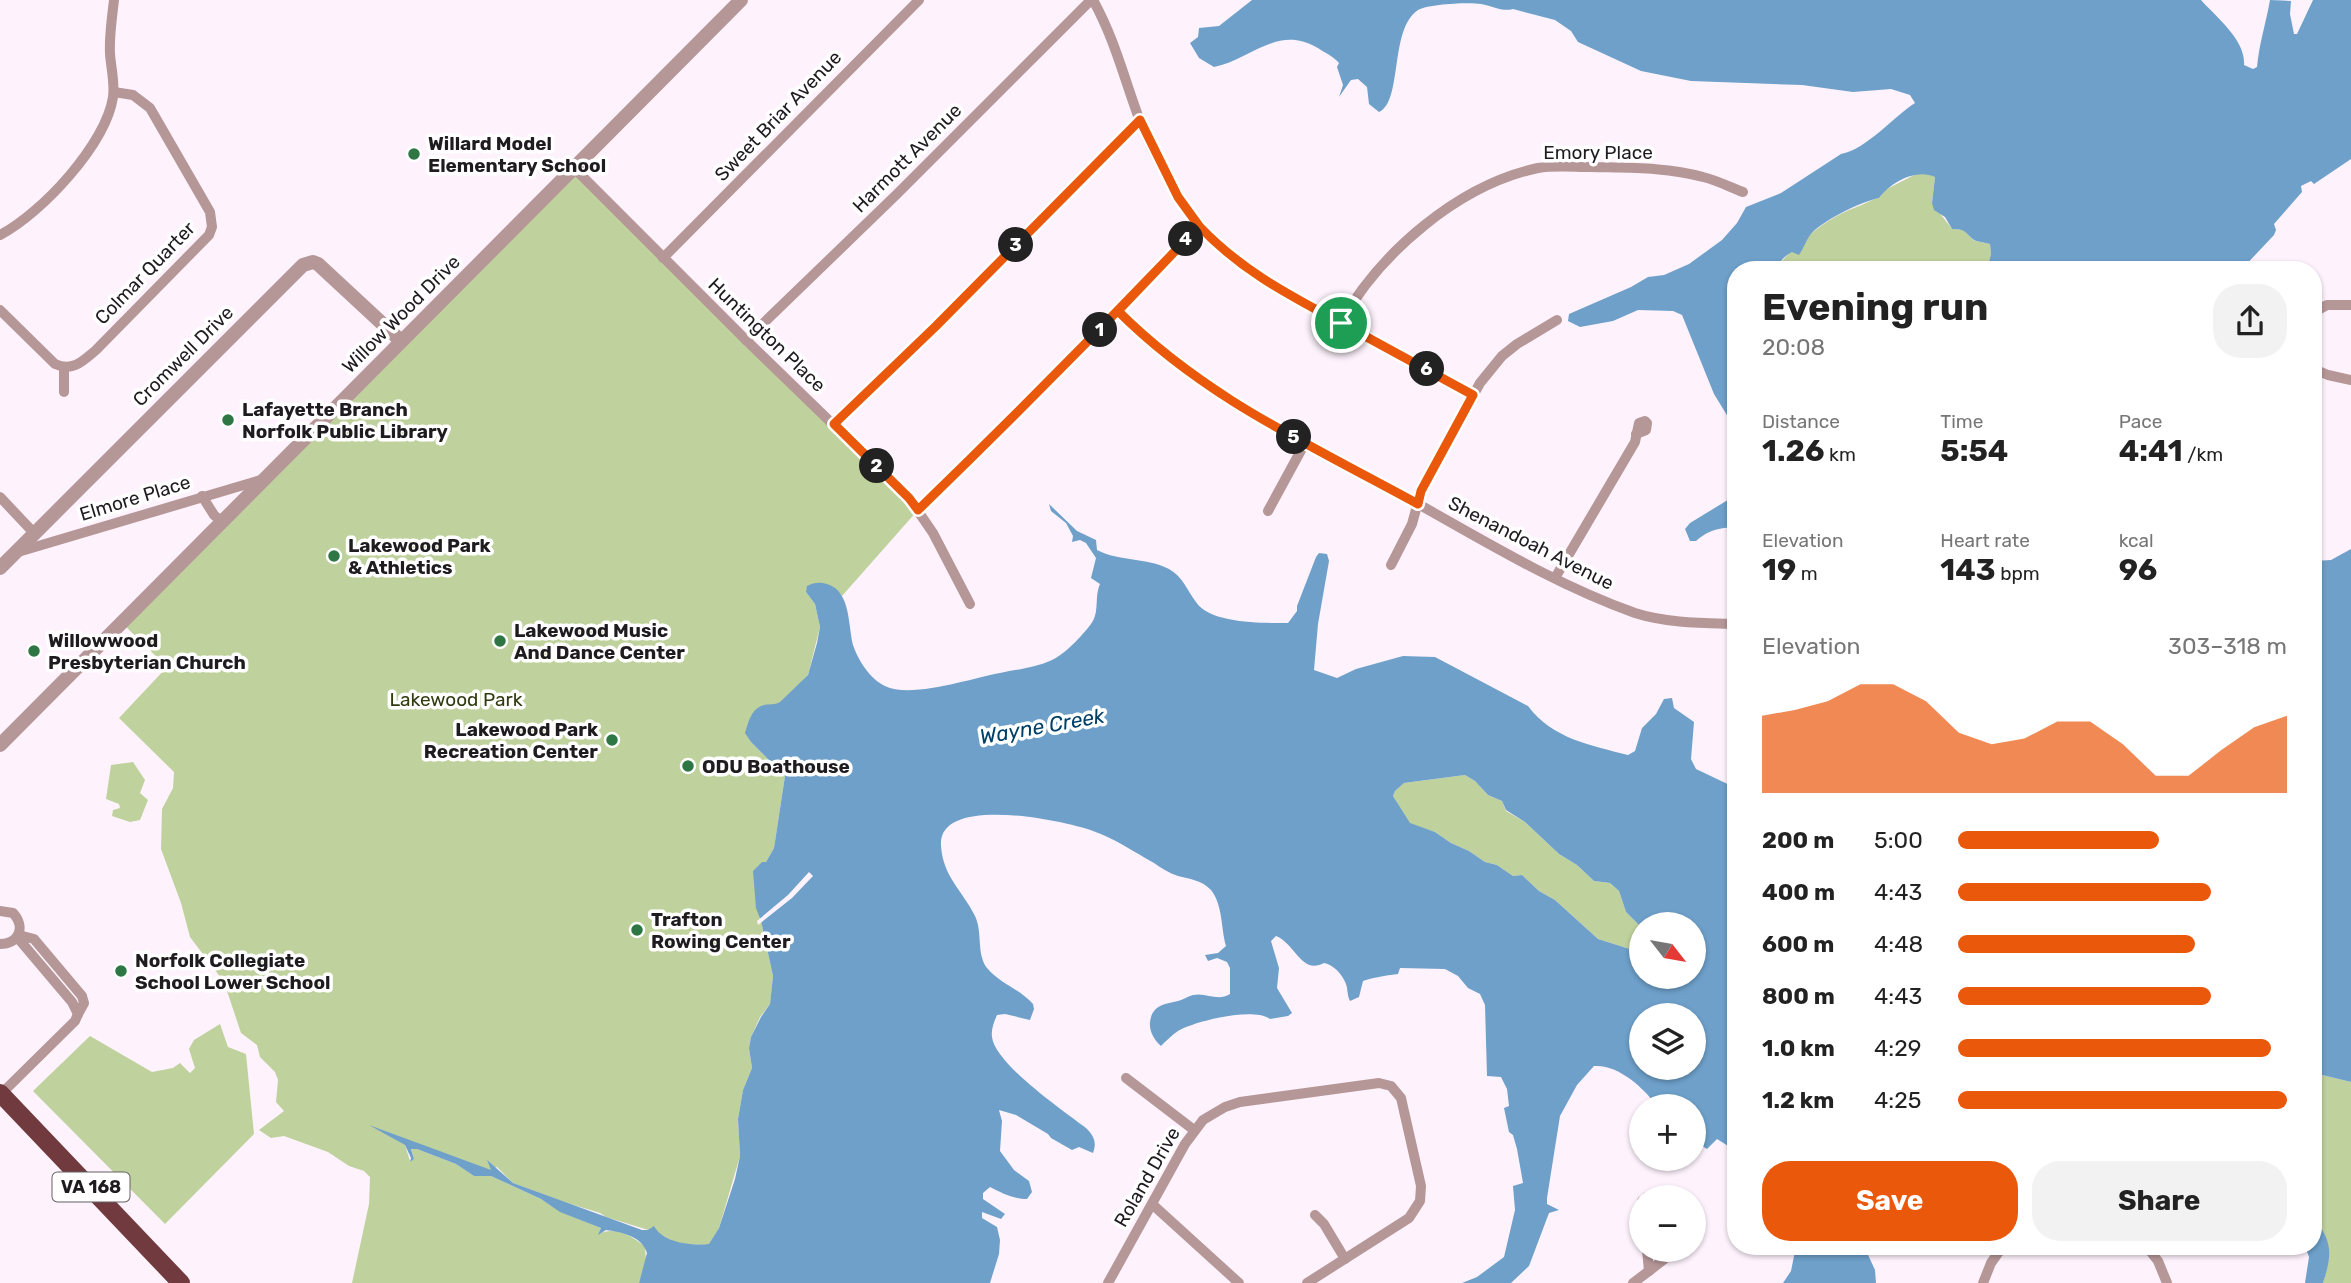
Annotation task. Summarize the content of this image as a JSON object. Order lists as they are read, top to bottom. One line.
{"streets":{"highway":["VA 168"],"street":["Sweet Briar Avenue","Emory Place","Harmott Avenue","Colmar Quarter","Willow Wood Drive","Huntington Place","Cromwell Drive","Elmore Place","Shenandoah Avenue","Roland Drive"]},"crossings":[["Sweet Briar Avenue","Huntington Place"],["Harmott Avenue","Huntington Place"],["Willow Wood Drive","Huntington Place"],["Willow Wood Drive","Cromwell Drive"],["Willow Wood Drive","Elmore Place"],["Cromwell Drive","Elmore Place"]],"water":["Wayne Creek"],"parks":["Lakewood Park"],"places":["Willard Model Elementary School","Lafayette Branch Norfolk Public Library","Lakewood Park & Athletics","Lakewood Music And Dance Center","Willowwood Presbyterian Church","Lakewood Park Recreation Center","ODU Boathouse","Trafton Rowing Center","Norfolk Collegiate School Lower School"],"north":"bottom right","page":{"pins":["4","3","1","6","5","2"],"heading":["Evening run","20:08"],"stats":[["Distance","1.26 km"],["Time","5:54"],["Pace","4:41 /km"],["Elevation","19 m"],["Heart rate","143 bpm"],["kcal","96"]],"chart":["Elevation","303–318 m"],"list":[{"name":"200 m","note":"5:00"},{"name":"400 m","note":"4:43"},{"name":"600 m","note":"4:48"},{"name":"800 m","note":"4:43"},{"name":"1.0 km","note":"4:29"},{"name":"1.2 km","note":"4:25"}],"map_buttons":["+","−"],"buttons":["Save","Share"]}}
